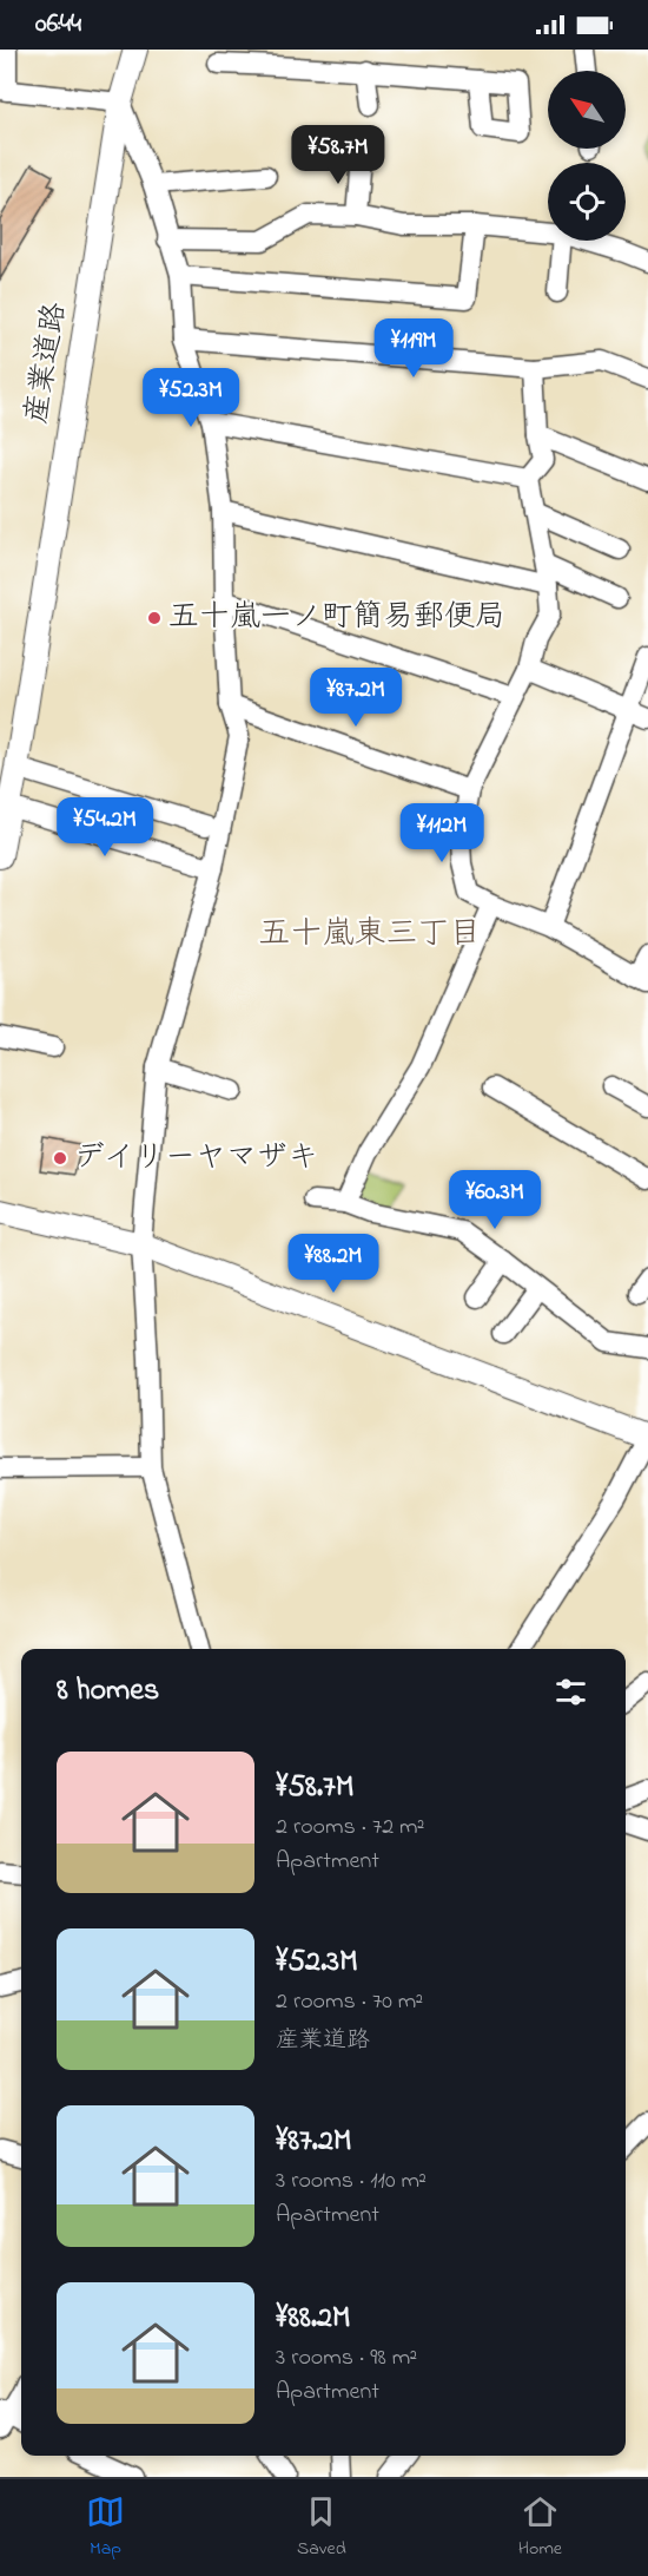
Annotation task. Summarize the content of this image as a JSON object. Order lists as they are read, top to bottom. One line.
{"streets":{"street":["産業道路"]},"districts":["五十嵐東三丁目"],"places":["五十嵐一ノ町簡易郵便局","デイリーヤマザキ"],"north":"top left","page":{"status":"06:44","price":["¥58.7M","¥119M","¥52.3M","¥87.2M","¥54.2M","¥112M","¥60.3M","¥88.2M"],"heading":"8 homes","list":[{"name":"¥58.7M","note":"2 rooms · 72 m² · Apartment"},{"name":"¥52.3M","note":"2 rooms · 70 m² · 産業道路"},{"name":"¥87.2M","note":"3 rooms · 110 m² · Apartment"},{"name":"¥88.2M","note":"3 rooms · 98 m² · Apartment"}],"tabs":["Map","Saved","Home"]}}
